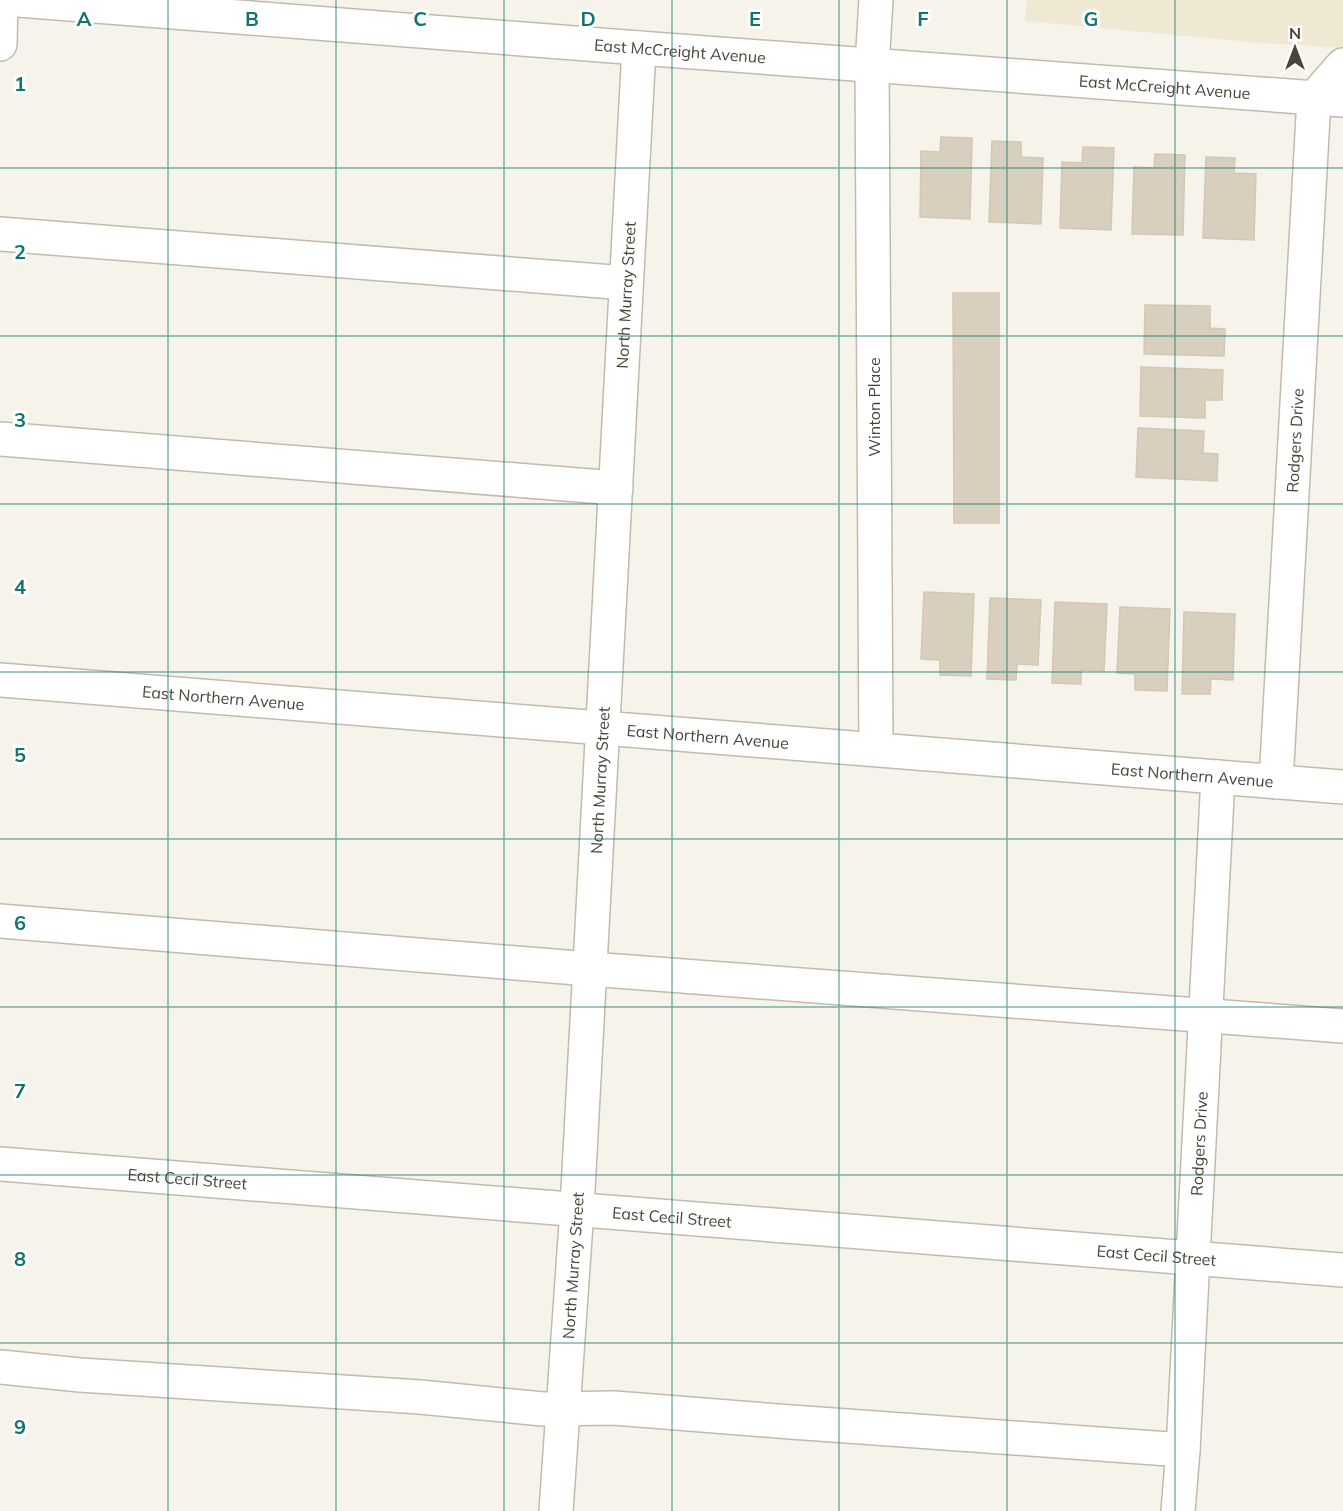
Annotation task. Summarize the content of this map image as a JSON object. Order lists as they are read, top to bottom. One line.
{"streets":{"street":["East McCreight Avenue","North Murray Street","Winton Place","Rodgers Drive","East Northern Avenue","East Cecil Street"]},"crossings":[["East McCreight Avenue","North Murray Street"],["East McCreight Avenue","Winton Place"],["East McCreight Avenue","Rodgers Drive"],["North Murray Street","East Northern Avenue"],["North Murray Street","East Cecil Street"],["Winton Place","East Northern Avenue"],["Rodgers Drive","East Northern Avenue"],["Rodgers Drive","East Cecil Street"]],"north":"top","grid":{"columns":["A","B","C","D","E","F","G"],"rows":["1","2","3","4","5","6","7","8","9"]}}
